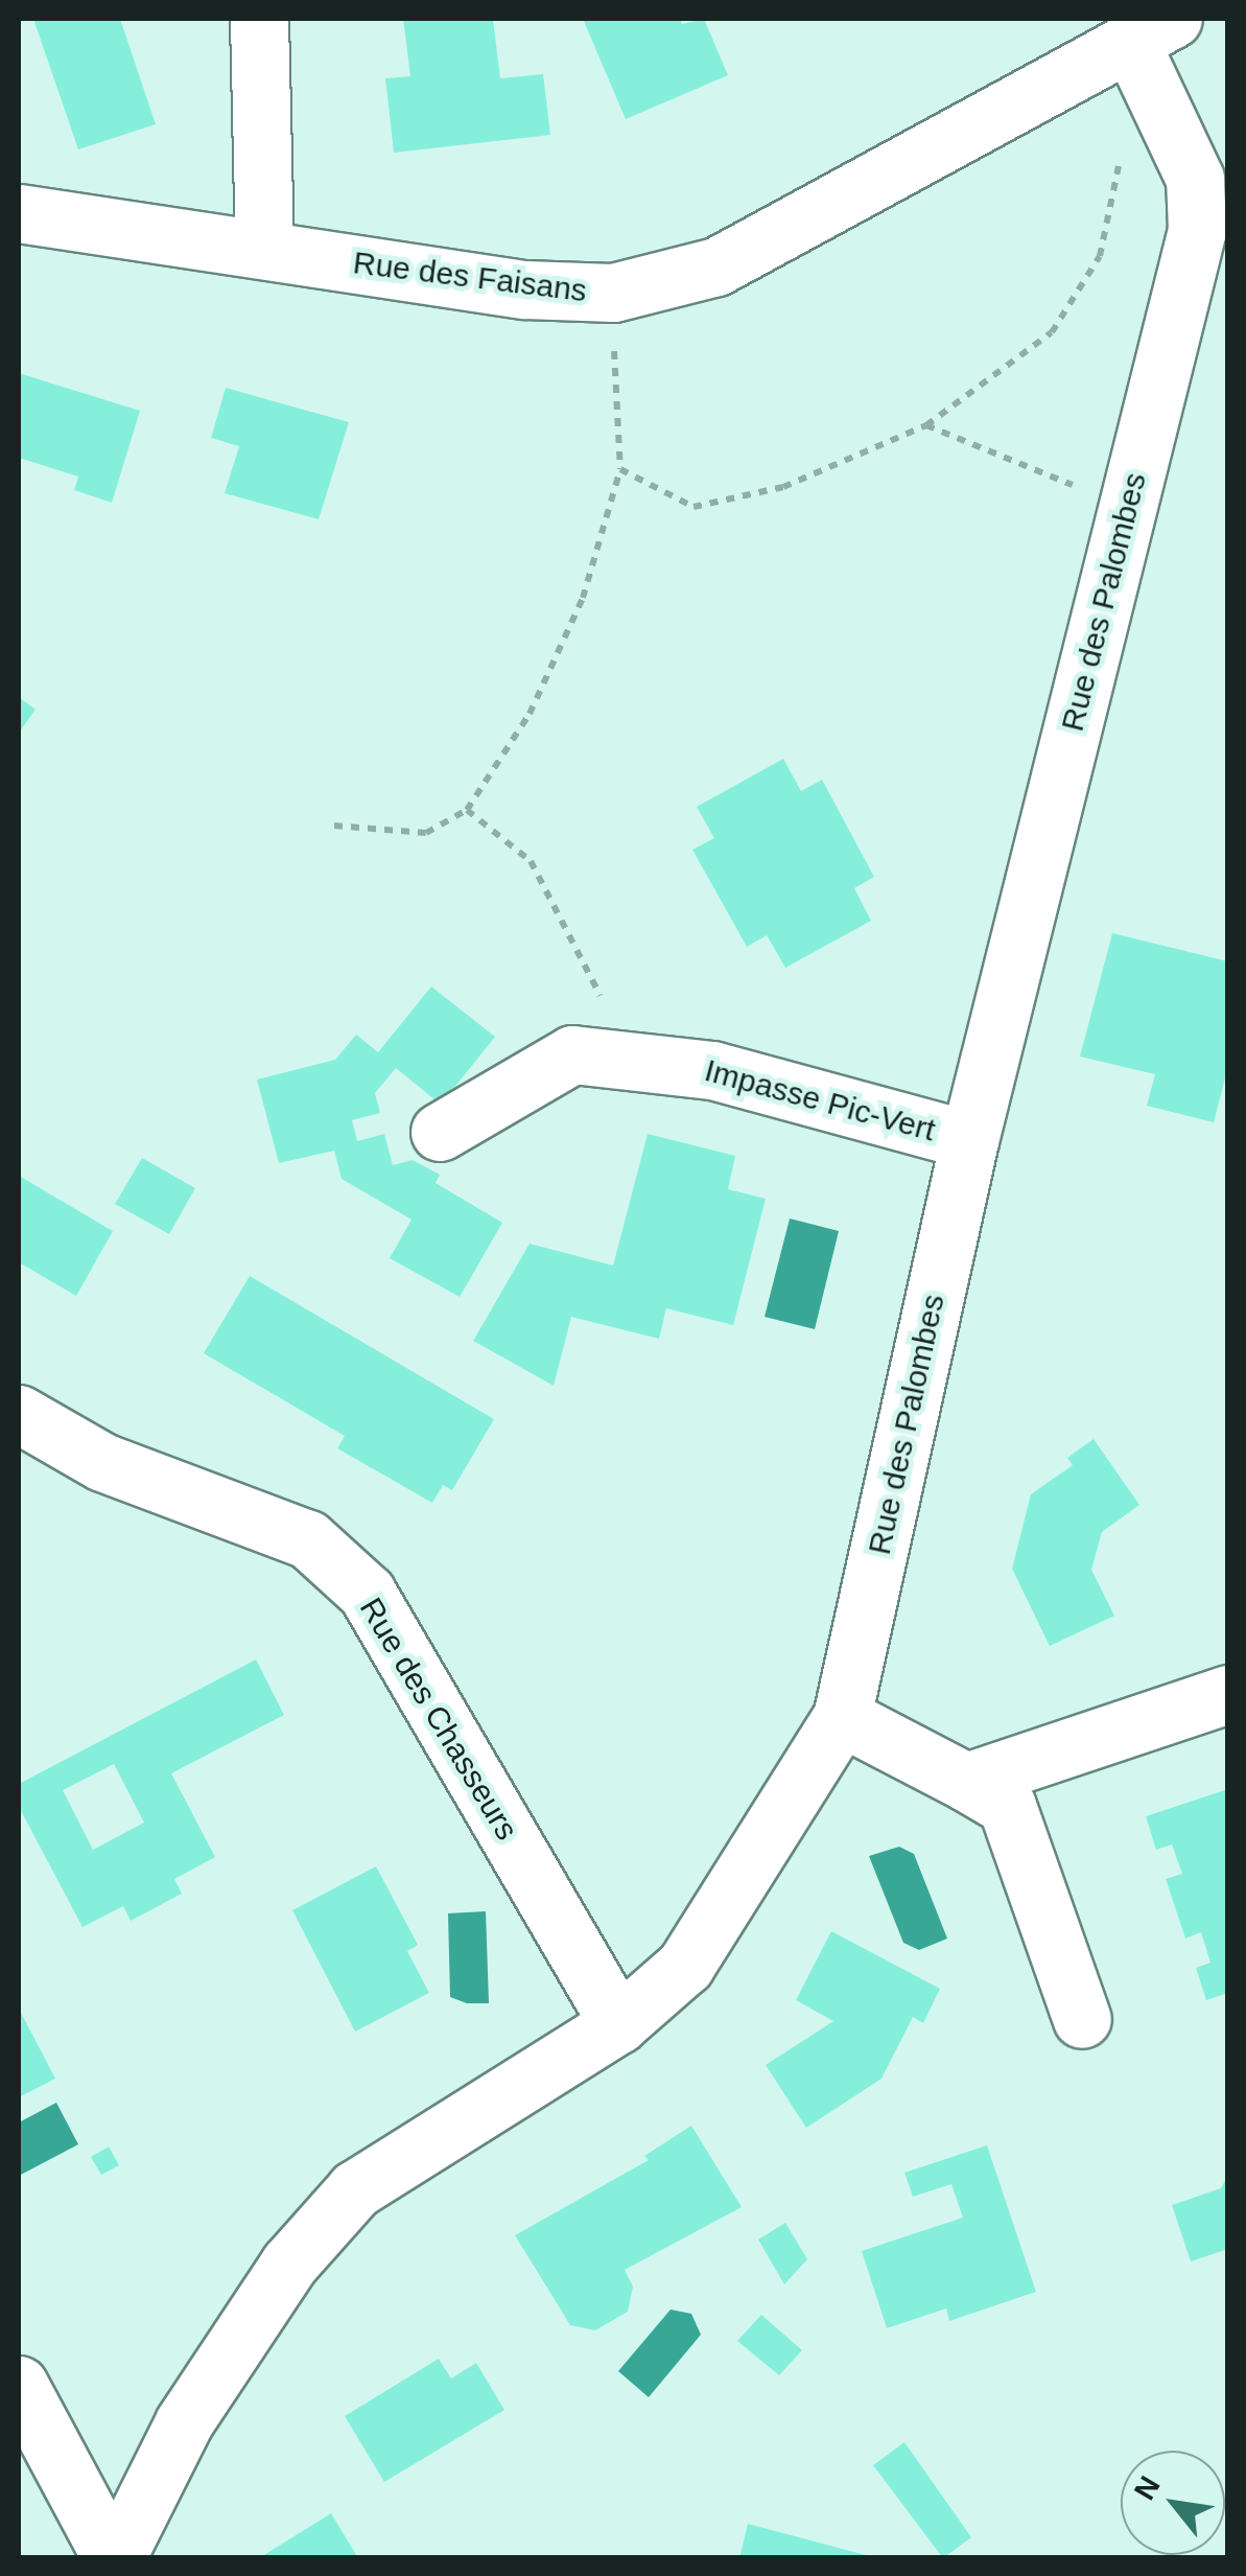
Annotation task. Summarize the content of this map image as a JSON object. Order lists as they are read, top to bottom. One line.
{"streets":{"street":["Rue des Faisans","Rue des Palombes","Impasse Pic-Vert","Rue des Chasseurs"]},"crossings":[["Rue des Faisans","Rue des Palombes"],["Rue des Palombes","Impasse Pic-Vert"],["Rue des Palombes","Rue des Chasseurs"]],"north":"top left"}
